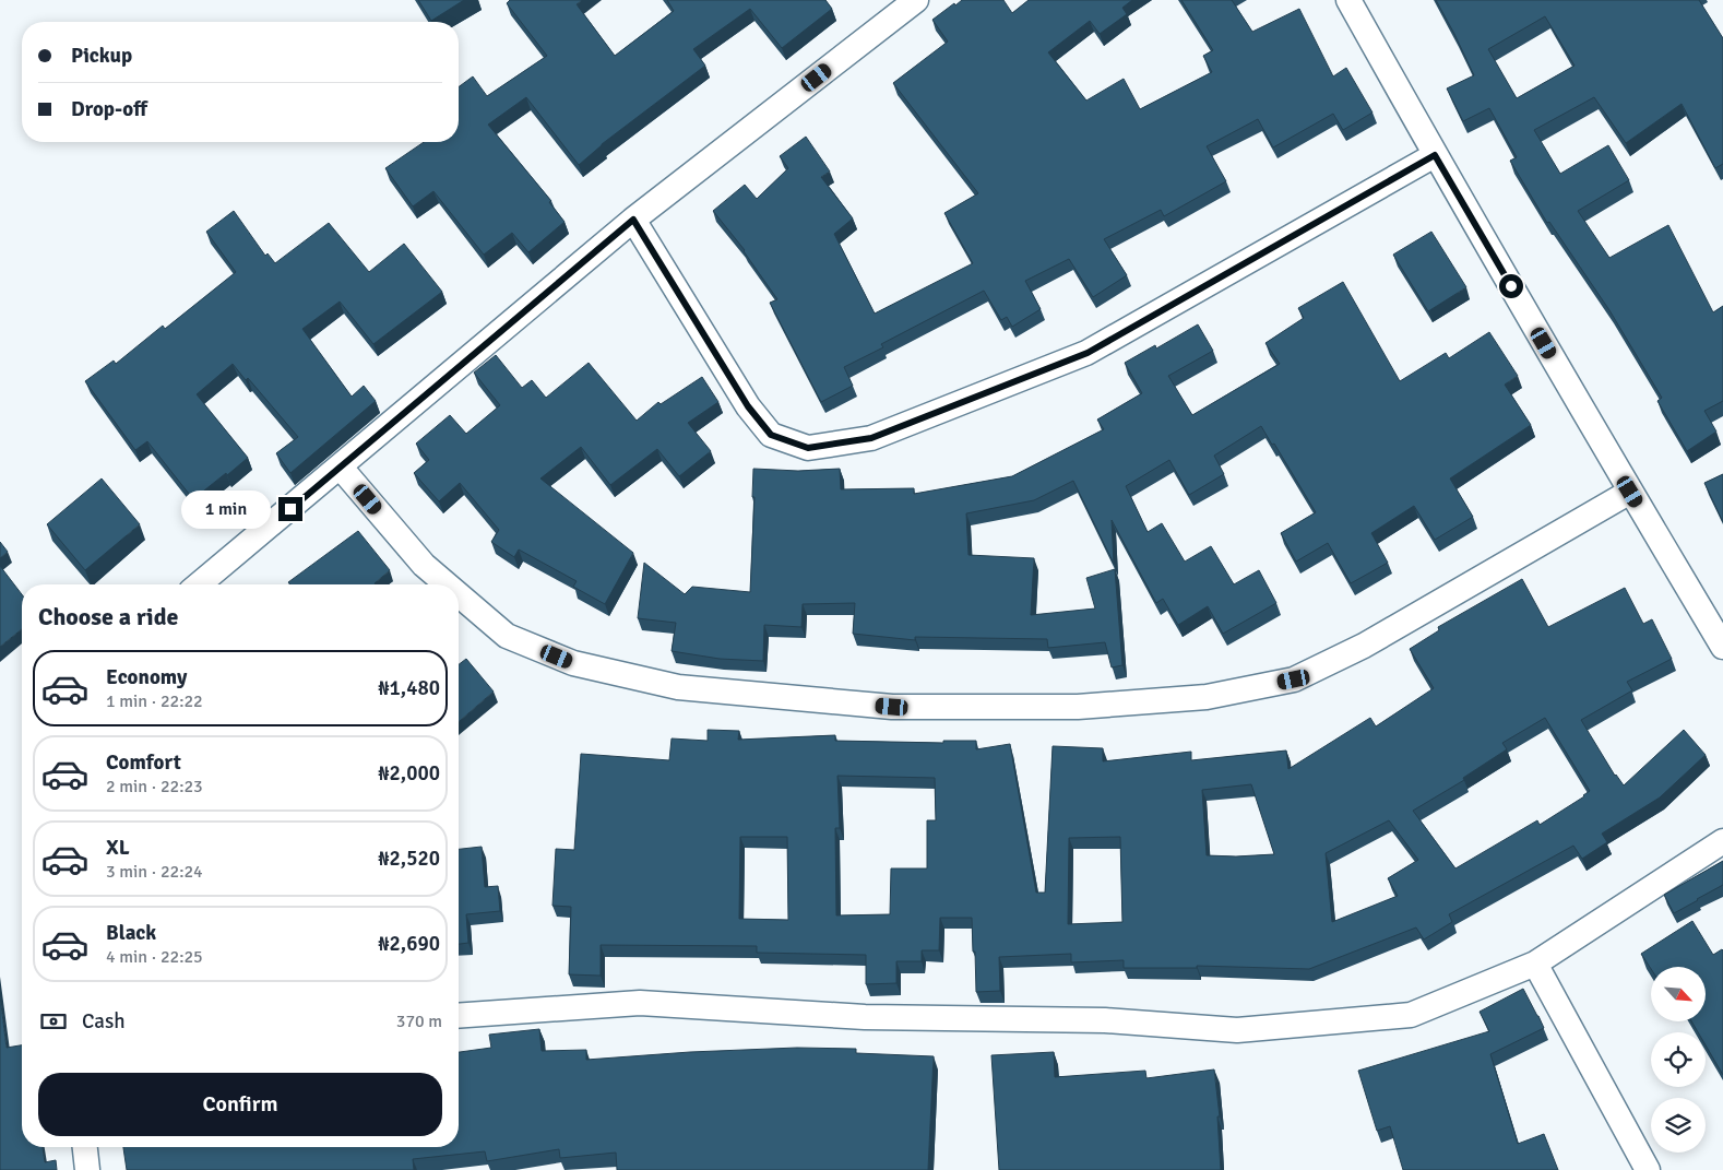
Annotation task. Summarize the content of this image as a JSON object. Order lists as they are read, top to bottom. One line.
{"north":"bottom right","page":{"banner":["Pickup","Drop-off"],"bubble":"1 min","heading":"Choose a ride","list":[{"name":"Economy","note":"1 min · 22:22","value":"₦1,480"},{"name":"Comfort","note":"2 min · 22:23","value":"₦2,000"},{"name":"XL","note":"3 min · 22:24","value":"₦2,520"},{"name":"Black","note":"4 min · 22:25","value":"₦2,690"}],"pay":["Cash","370 m"],"buttons":"Confirm"}}
